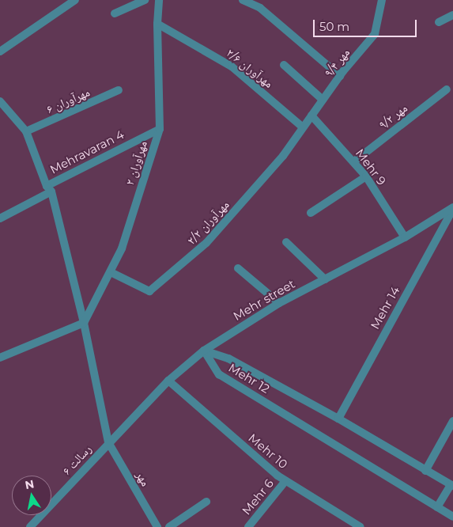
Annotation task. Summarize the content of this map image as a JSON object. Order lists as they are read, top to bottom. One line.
{"streets":{"street":["مهر ۹/۴","مهرآوران ۲/۶","مهرآوران ۶","مهر ۹/۲","Mehravaran 4","مهرآوران ۲","Mehr 9","مهرآوران ۲/۲","Mehr street","Mehr 14","Mehr 12","Mehr 10","رسالت ۶","مهر","Mehr 6"]},"crossings":[["مهر ۹/۴","مهرآوران ۲/۶"],["مهر ۹/۴","Mehr 9"],["مهر ۹/۴","مهرآوران ۲/۲"],["مهرآوران ۲/۶","مهرآوران ۲"],["مهرآوران ۲/۶","مهرآوران ۲/۲"],["مهرآوران ۶","مهر"],["مهر ۹/۲","Mehr 9"],["Mehravaran 4","مهرآوران ۲"],["Mehravaran 4","مهر"],["مهرآوران ۲","مهرآوران ۲/۲"],["مهرآوران ۲","مهر"],["Mehr 9","Mehr street"],["Mehr street","Mehr 14"],["Mehr street","Mehr 12"],["Mehr street","Mehr 10"],["Mehr street","رسالت ۶"],["Mehr street","مهر"],["Mehr 14","Mehr 12"],["Mehr 10","Mehr 6"],["رسالت ۶","مهر"]],"scale_bar":"50 m","north":"top"}
